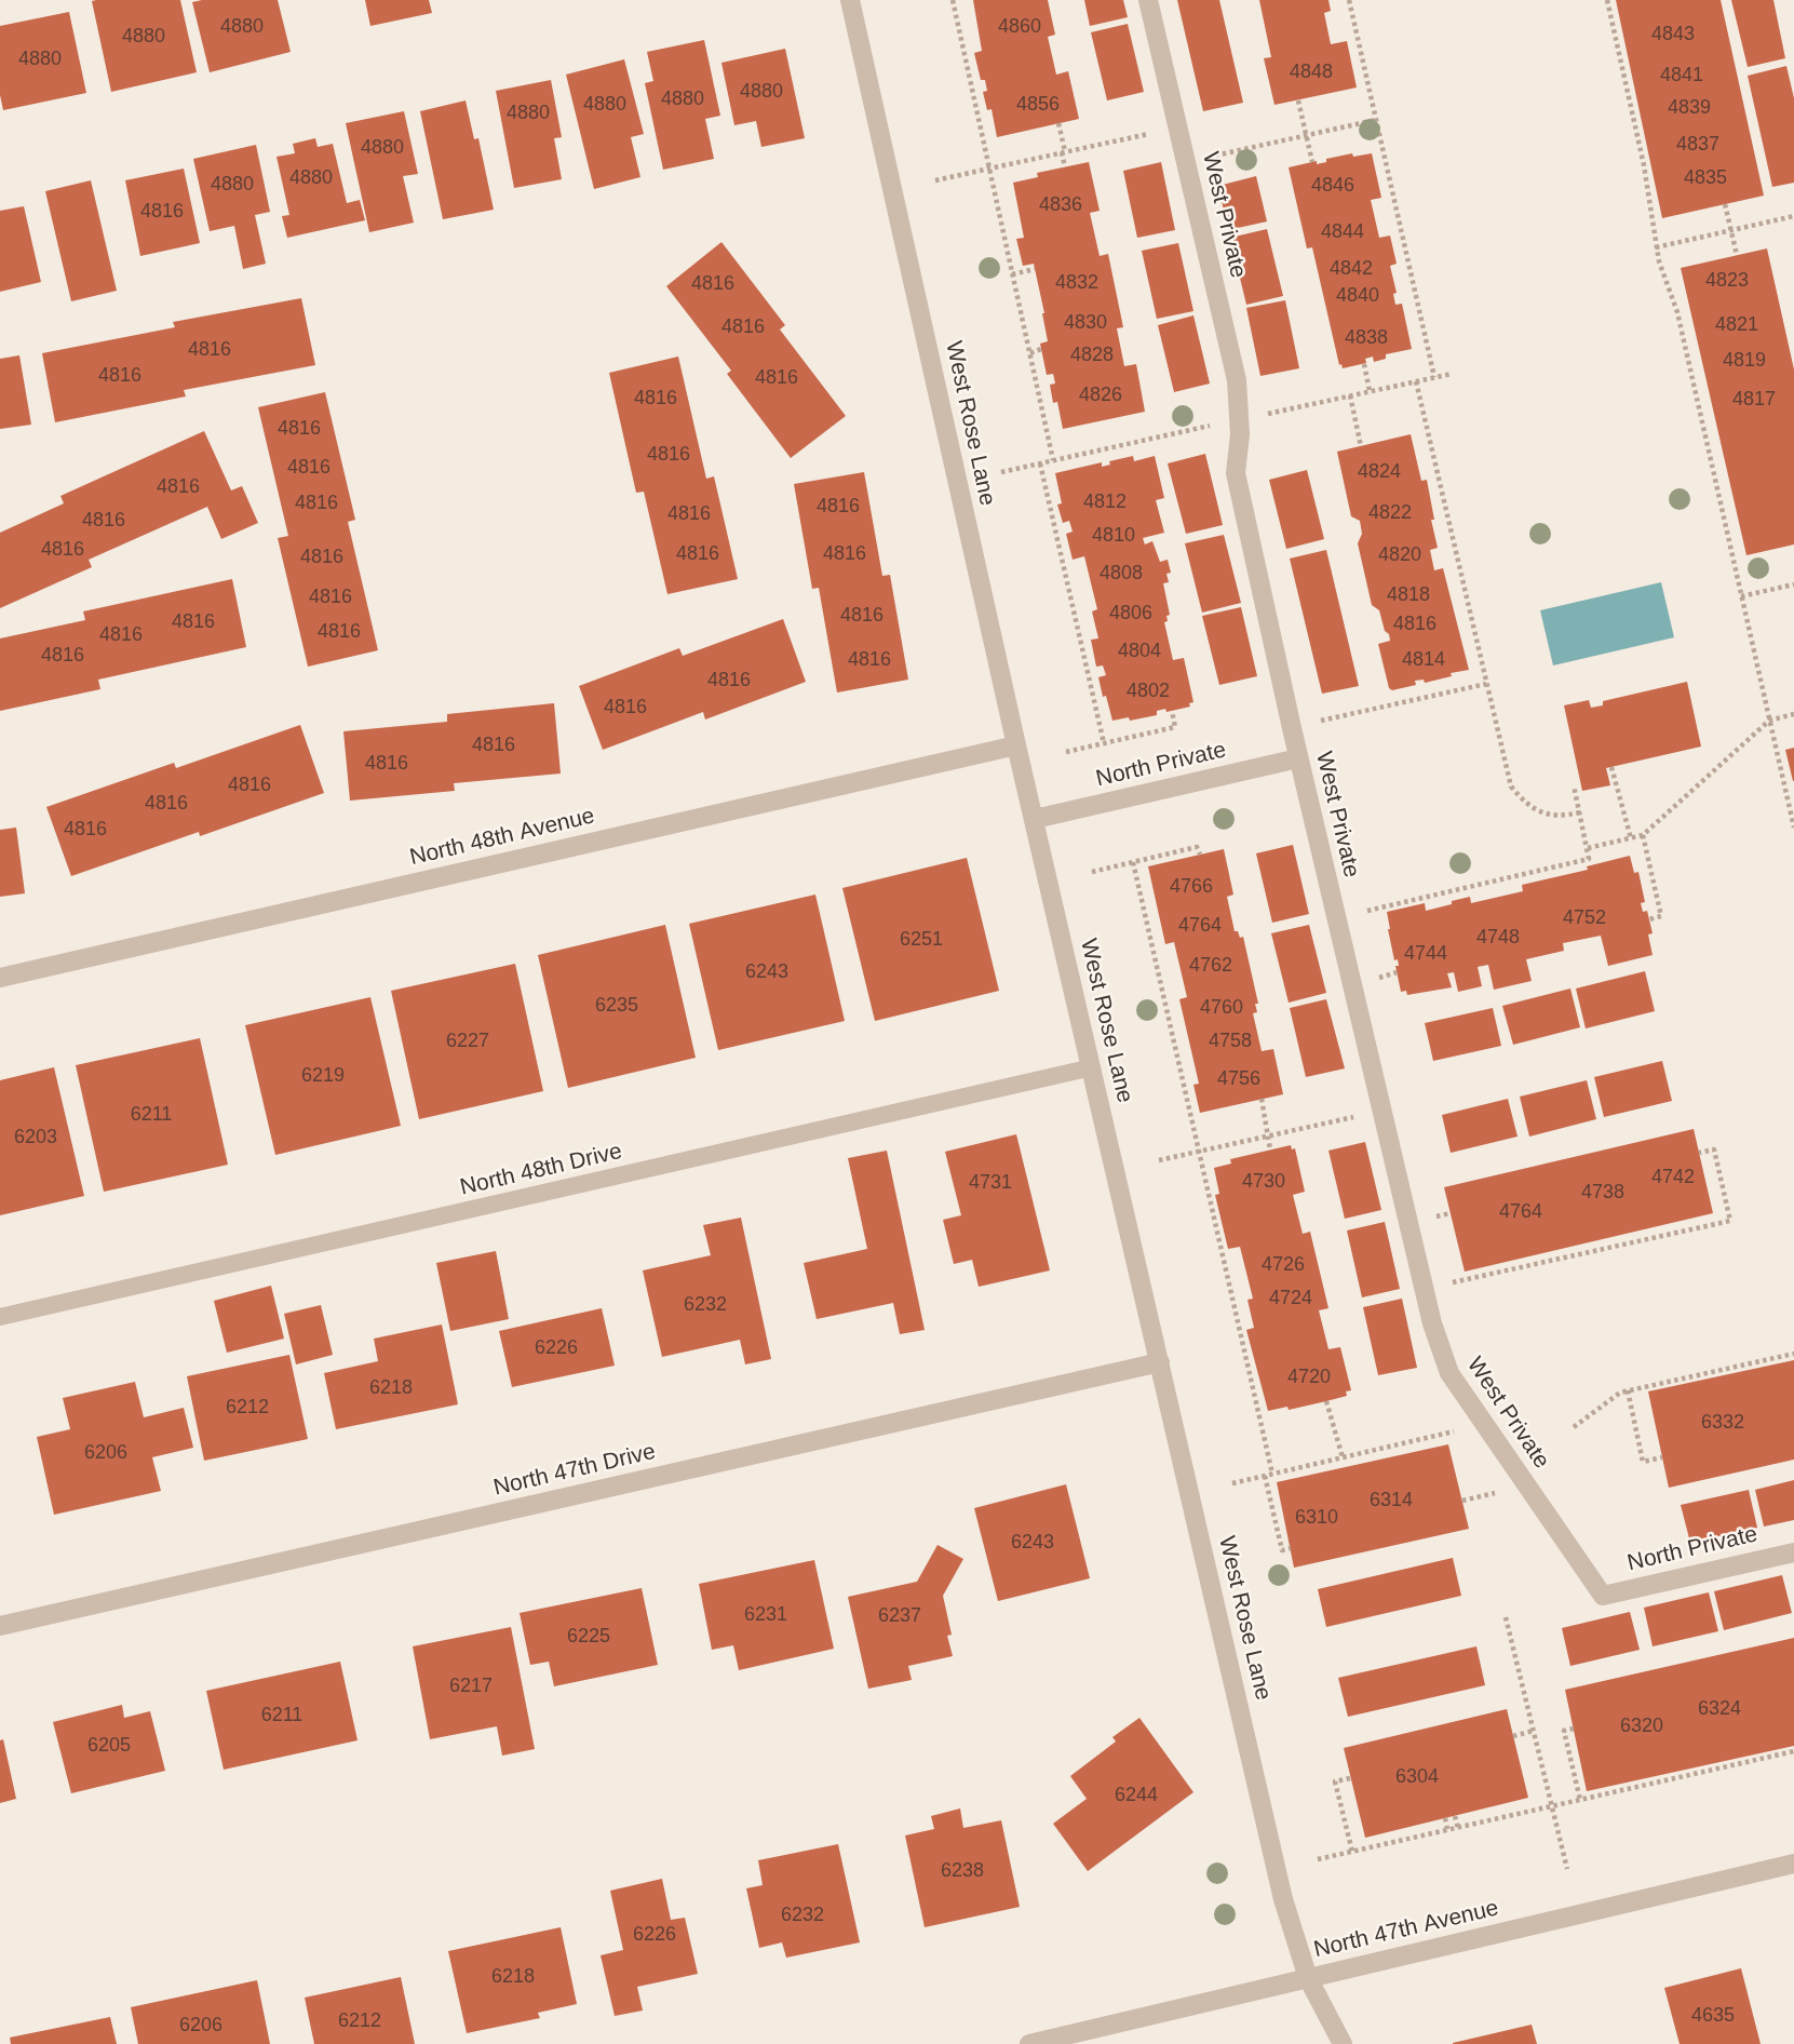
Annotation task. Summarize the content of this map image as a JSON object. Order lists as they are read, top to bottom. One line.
{"streets":{"street":["West Private","West Rose Lane","North Private","North 48th Avenue","North 47th Drive","North 47th Avenue"],"lane":["North 48th Drive"]},"crossings":[["West Private","North Private"],["West Rose Lane","North Private"],["West Rose Lane","North 48th Avenue"],["West Rose Lane","North 48th Drive"],["West Rose Lane","North 47th Drive"],["West Rose Lane","North 47th Avenue"]],"house_numbers":["4880","4860","4843","4880","4880","4848","4841","4880","4880","4880","4856","4839","4880","4837","4880","4880","4835","4880","4846","4836","4816","4844","4842","4823","4832","4816","4840","4830","4821","4816","4838","4816","4828","4819","4816","4816","4826","4816","4817","4816","4816","4816","4824","4816","4812","4816","4816","4822","4816","4816","4810","4816","4816","4816","4820","4816","4808","4818","4816","4806","4816","4816","4816","4816","4816","4804","4816","4816","4814","4816","4802","4816","4816","4816","4816","4816","4816","4766","4752","4764","4748","6251","4744","4762","6243","6235","4760","6227","4758","6219","4756","6211","6203","4742","4730","4731","4738","4764","4726","4724","6232","6226","4720","6218","6212","6332","6206","6314","6310","6243","6231","6237","6225","6217","6324","6211","6320","6205","6304","6244","6238","6232","6226","6218","4635","6212","6206"]}
